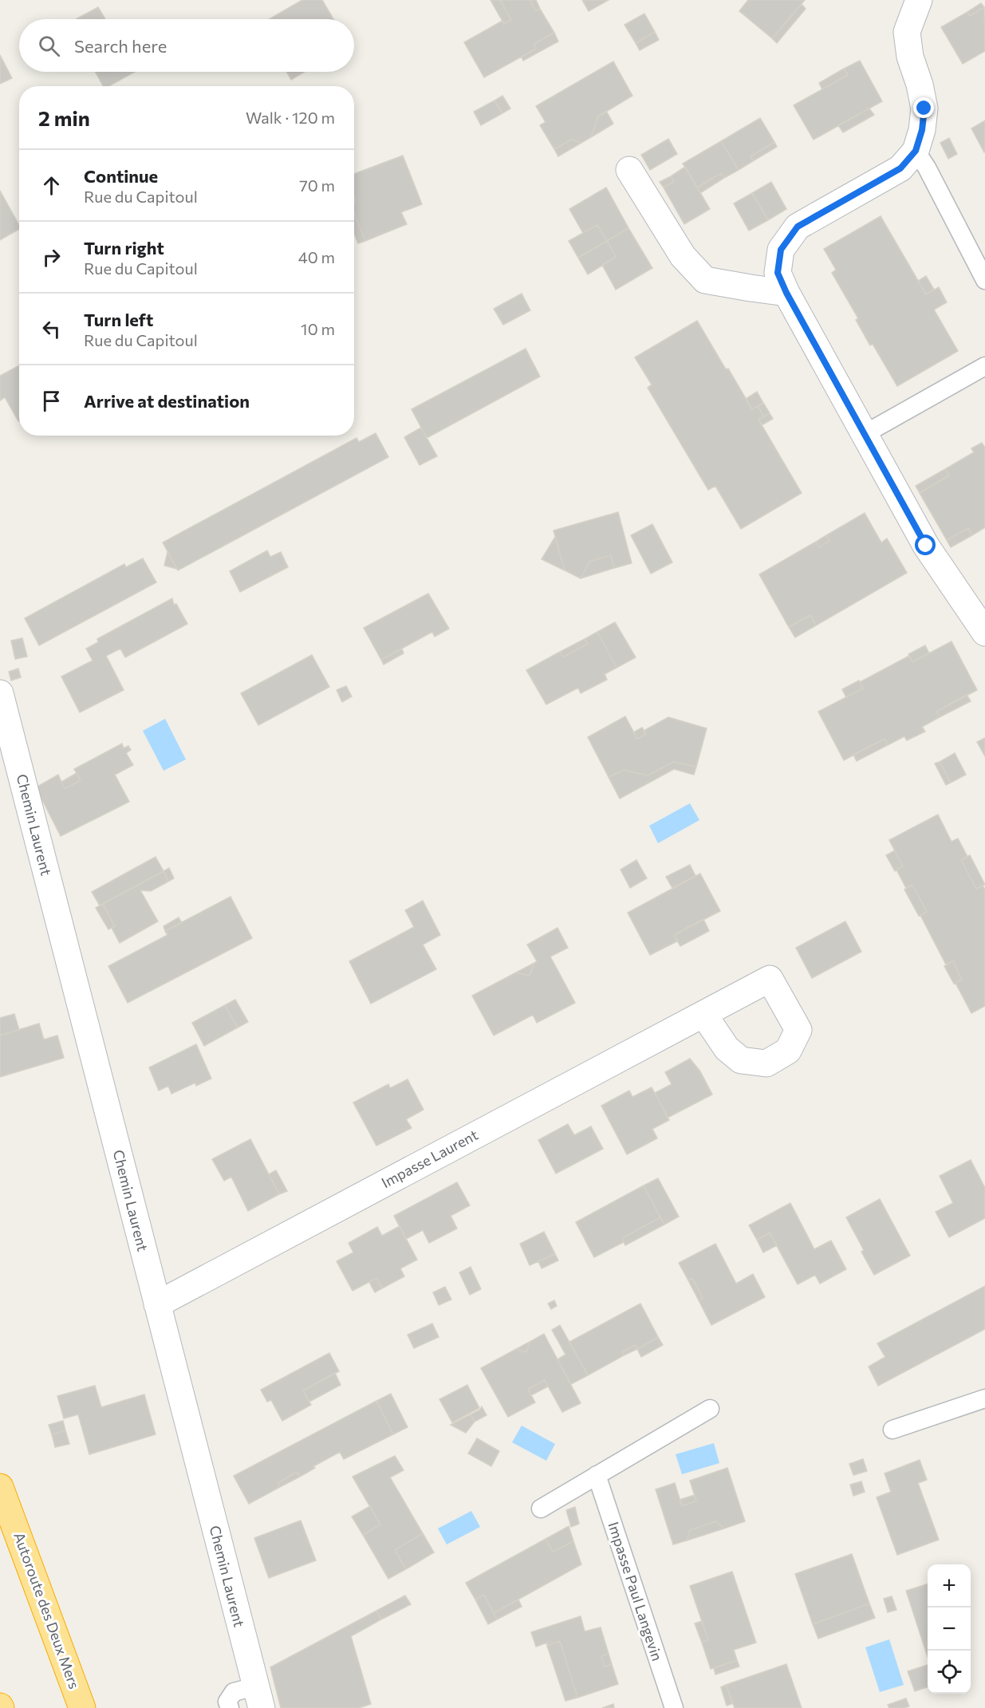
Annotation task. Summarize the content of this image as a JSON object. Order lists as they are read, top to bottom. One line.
{"streets":{"highway":["Autoroute des Deux Mers"],"street":["Chemin Laurent","Impasse Laurent"],"lane":["Impasse Paul Langevin"]},"crossings":[["Chemin Laurent","Impasse Laurent"]],"page":{"search":"Search here","heading":["2 min","Walk · 120 m"],"list":[["Continue","Rue du Capitoul","70 m"],["Turn right","Rue du Capitoul","40 m"],["Turn left","Rue du Capitoul","10 m"],"Arrive at destination"],"map_buttons":["+","−"]}}
